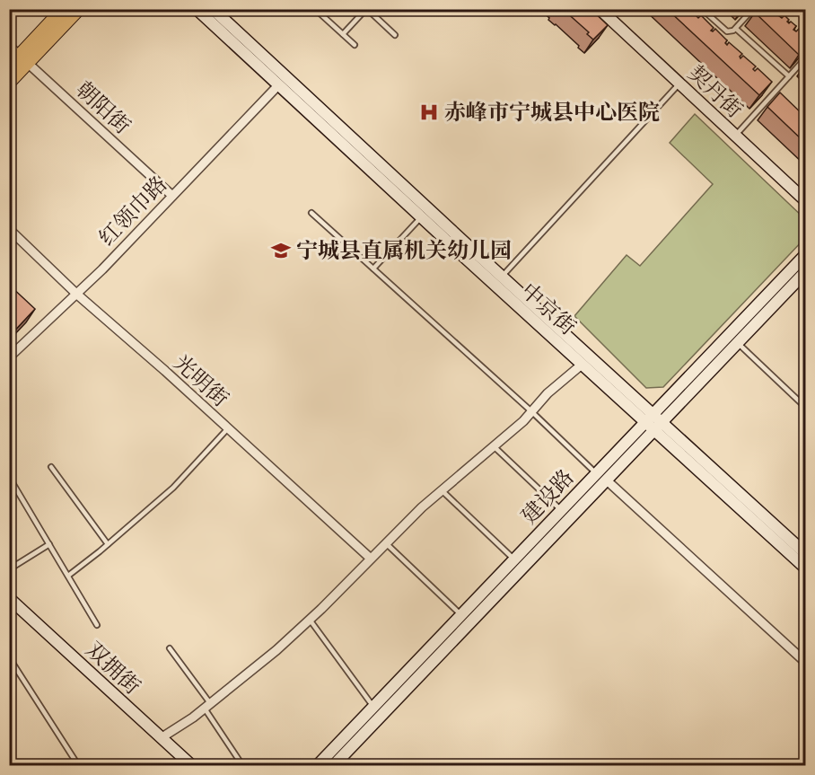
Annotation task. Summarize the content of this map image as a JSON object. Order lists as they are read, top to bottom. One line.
{"streets":{"main road":["契丹街","中京街","建设路","双拥街"],"street":["朝阳街","红领巾路","光明街"]},"crossings":[["朝阳街","红领巾路"],["红领巾路","中京街"],["红领巾路","光明街"],["中京街","建设路"]],"places":{"hospital":["赤峰市宁城县中心医院"],"school or university":["宁城县直属机关幼儿园"]}}
